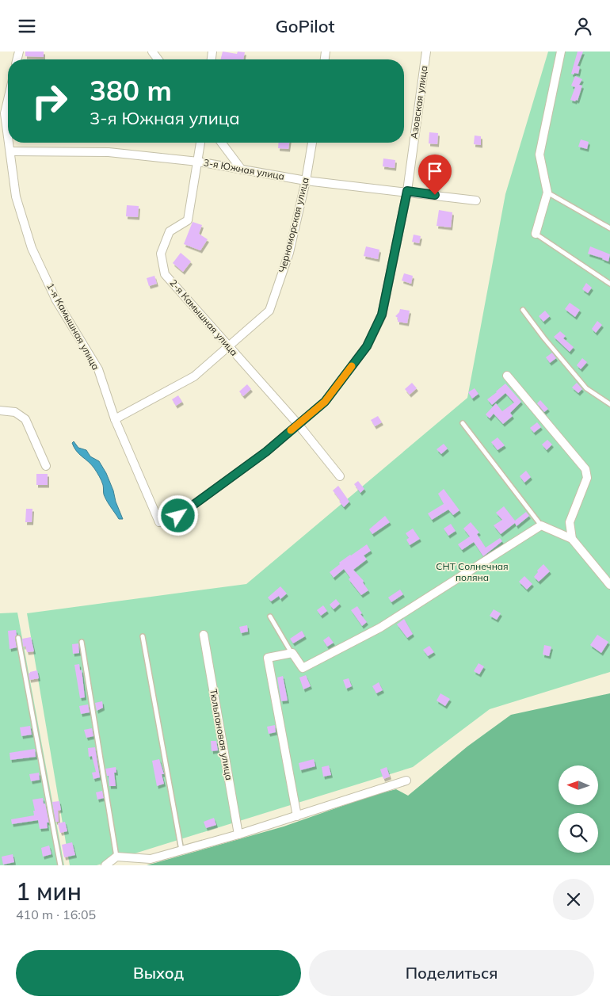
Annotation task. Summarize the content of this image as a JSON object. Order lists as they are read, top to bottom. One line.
{"streets":{"street":["Азовская улица","3-я Южная улица","Черноморская улица","2-я Камышная улица","1-я Камышная улица","Тюльпановая улица"]},"crossings":[["Азовская улица","3-я Южная улица"],["Азовская улица","2-я Камышная улица"],["Азовская улица","1-я Камышная улица"],["3-я Южная улица","Черноморская улица"],["3-я Южная улица","2-я Камышная улица"],["3-я Южная улица","1-я Камышная улица"],["Черноморская улица","2-я Камышная улица"],["Черноморская улица","1-я Камышная улица"]],"parks":["СНТ Солнечная поляна"],"north":"left","page":{"header":"GoPilot","turn":["380 m","3-я Южная улица"],"heading":["1 мин","410 m · 16:05"],"buttons":["Выход","Поделиться"]}}
